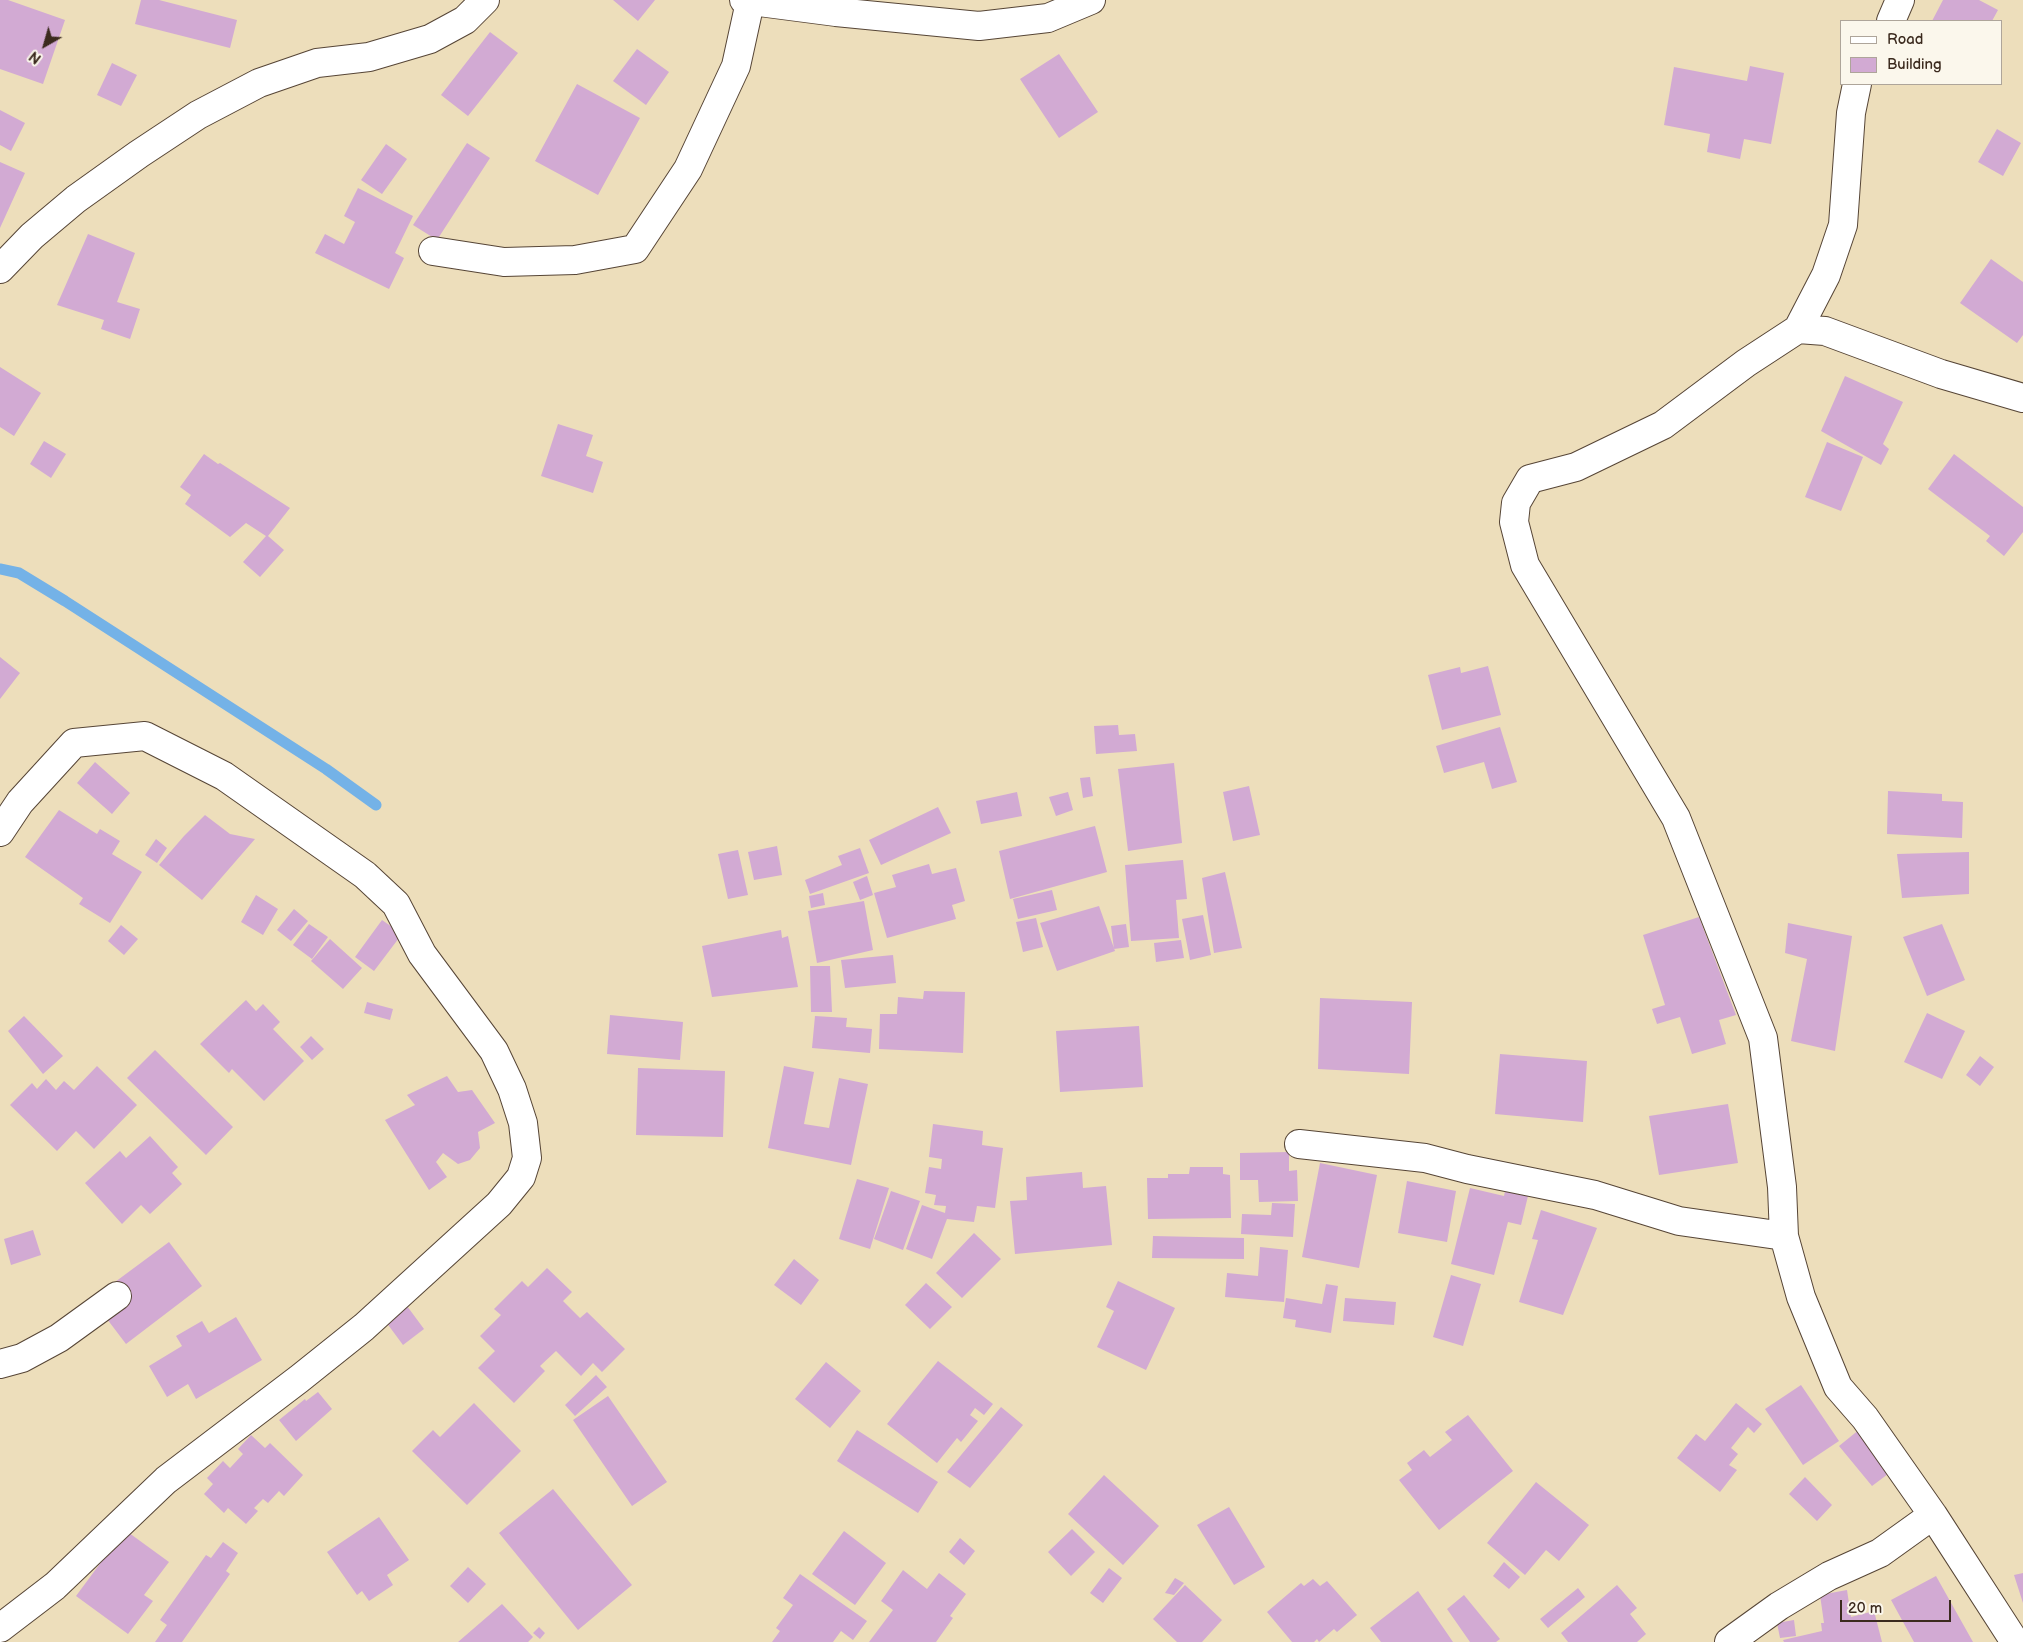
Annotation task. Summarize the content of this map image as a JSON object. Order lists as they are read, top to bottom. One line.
{"legend":["Road","Building"],"scale_bar":"20 m","north":"bottom left"}
